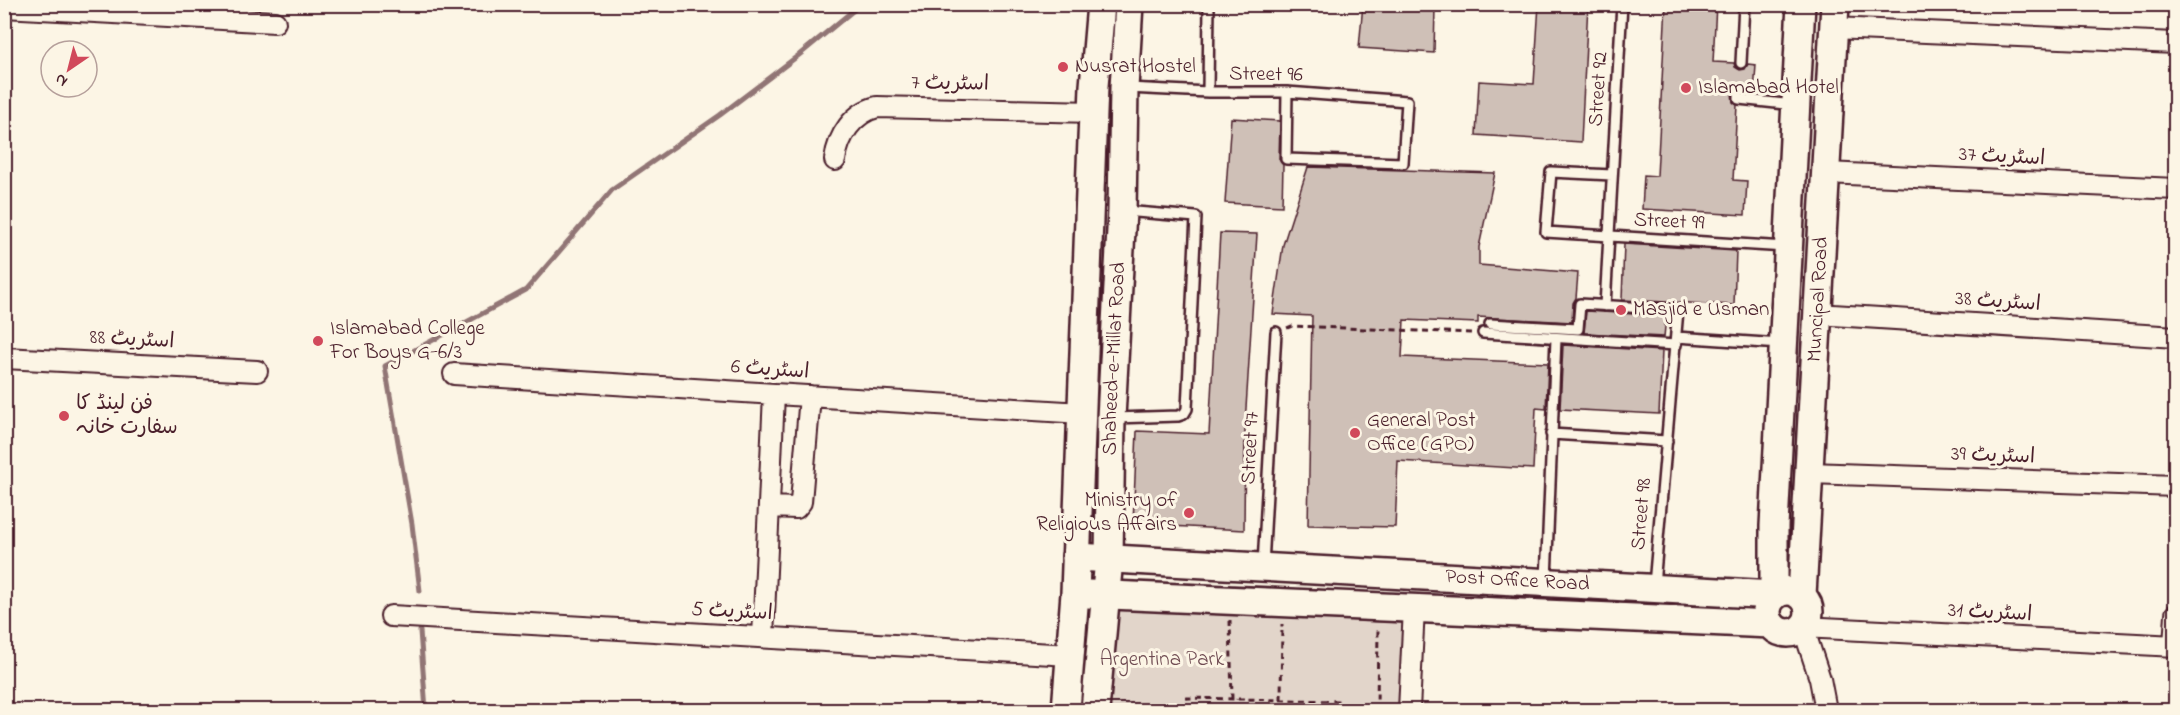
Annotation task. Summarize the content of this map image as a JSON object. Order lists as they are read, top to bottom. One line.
{"streets":{"street":["اسٹریٹ 7","اسٹریٹ 37","Muncipal Road","اسٹریٹ 38","اسٹریٹ 88","Shaheed-e-Millat Road","اسٹریٹ 6","اسٹریٹ 39","Post Office Road","اسٹریٹ 5","اسٹریٹ 31"],"lane":["Street 96","Street 92","Street 99","Street 97","Street 98"]},"crossings":[["Street 96","Shaheed-e-Millat Road"],["اسٹریٹ 7","Shaheed-e-Millat Road"],["Street 92","Street 99"],["Street 92","Street 98"],["اسٹریٹ 37","Muncipal Road"],["Muncipal Road","اسٹریٹ 38"],["Muncipal Road","اسٹریٹ 39"],["Muncipal Road","Post Office Road"],["Muncipal Road","اسٹریٹ 31"],["Shaheed-e-Millat Road","اسٹریٹ 6"],["Shaheed-e-Millat Road","Post Office Road"],["Shaheed-e-Millat Road","اسٹریٹ 5"],["Street 97","Post Office Road"],["Street 98","Post Office Road"],["Post Office Road","اسٹریٹ 31"]],"parks":["Argentina Park"],"places":["Nusrat Hostel","Islamabad Hotel","Masjid e Usman","Islamabad College For Boys G-6/3","فن لینڈ کا سفارت خانہ","General Post Office (GPO)","Ministry of Religious Affairs"],"north":"bottom left"}
